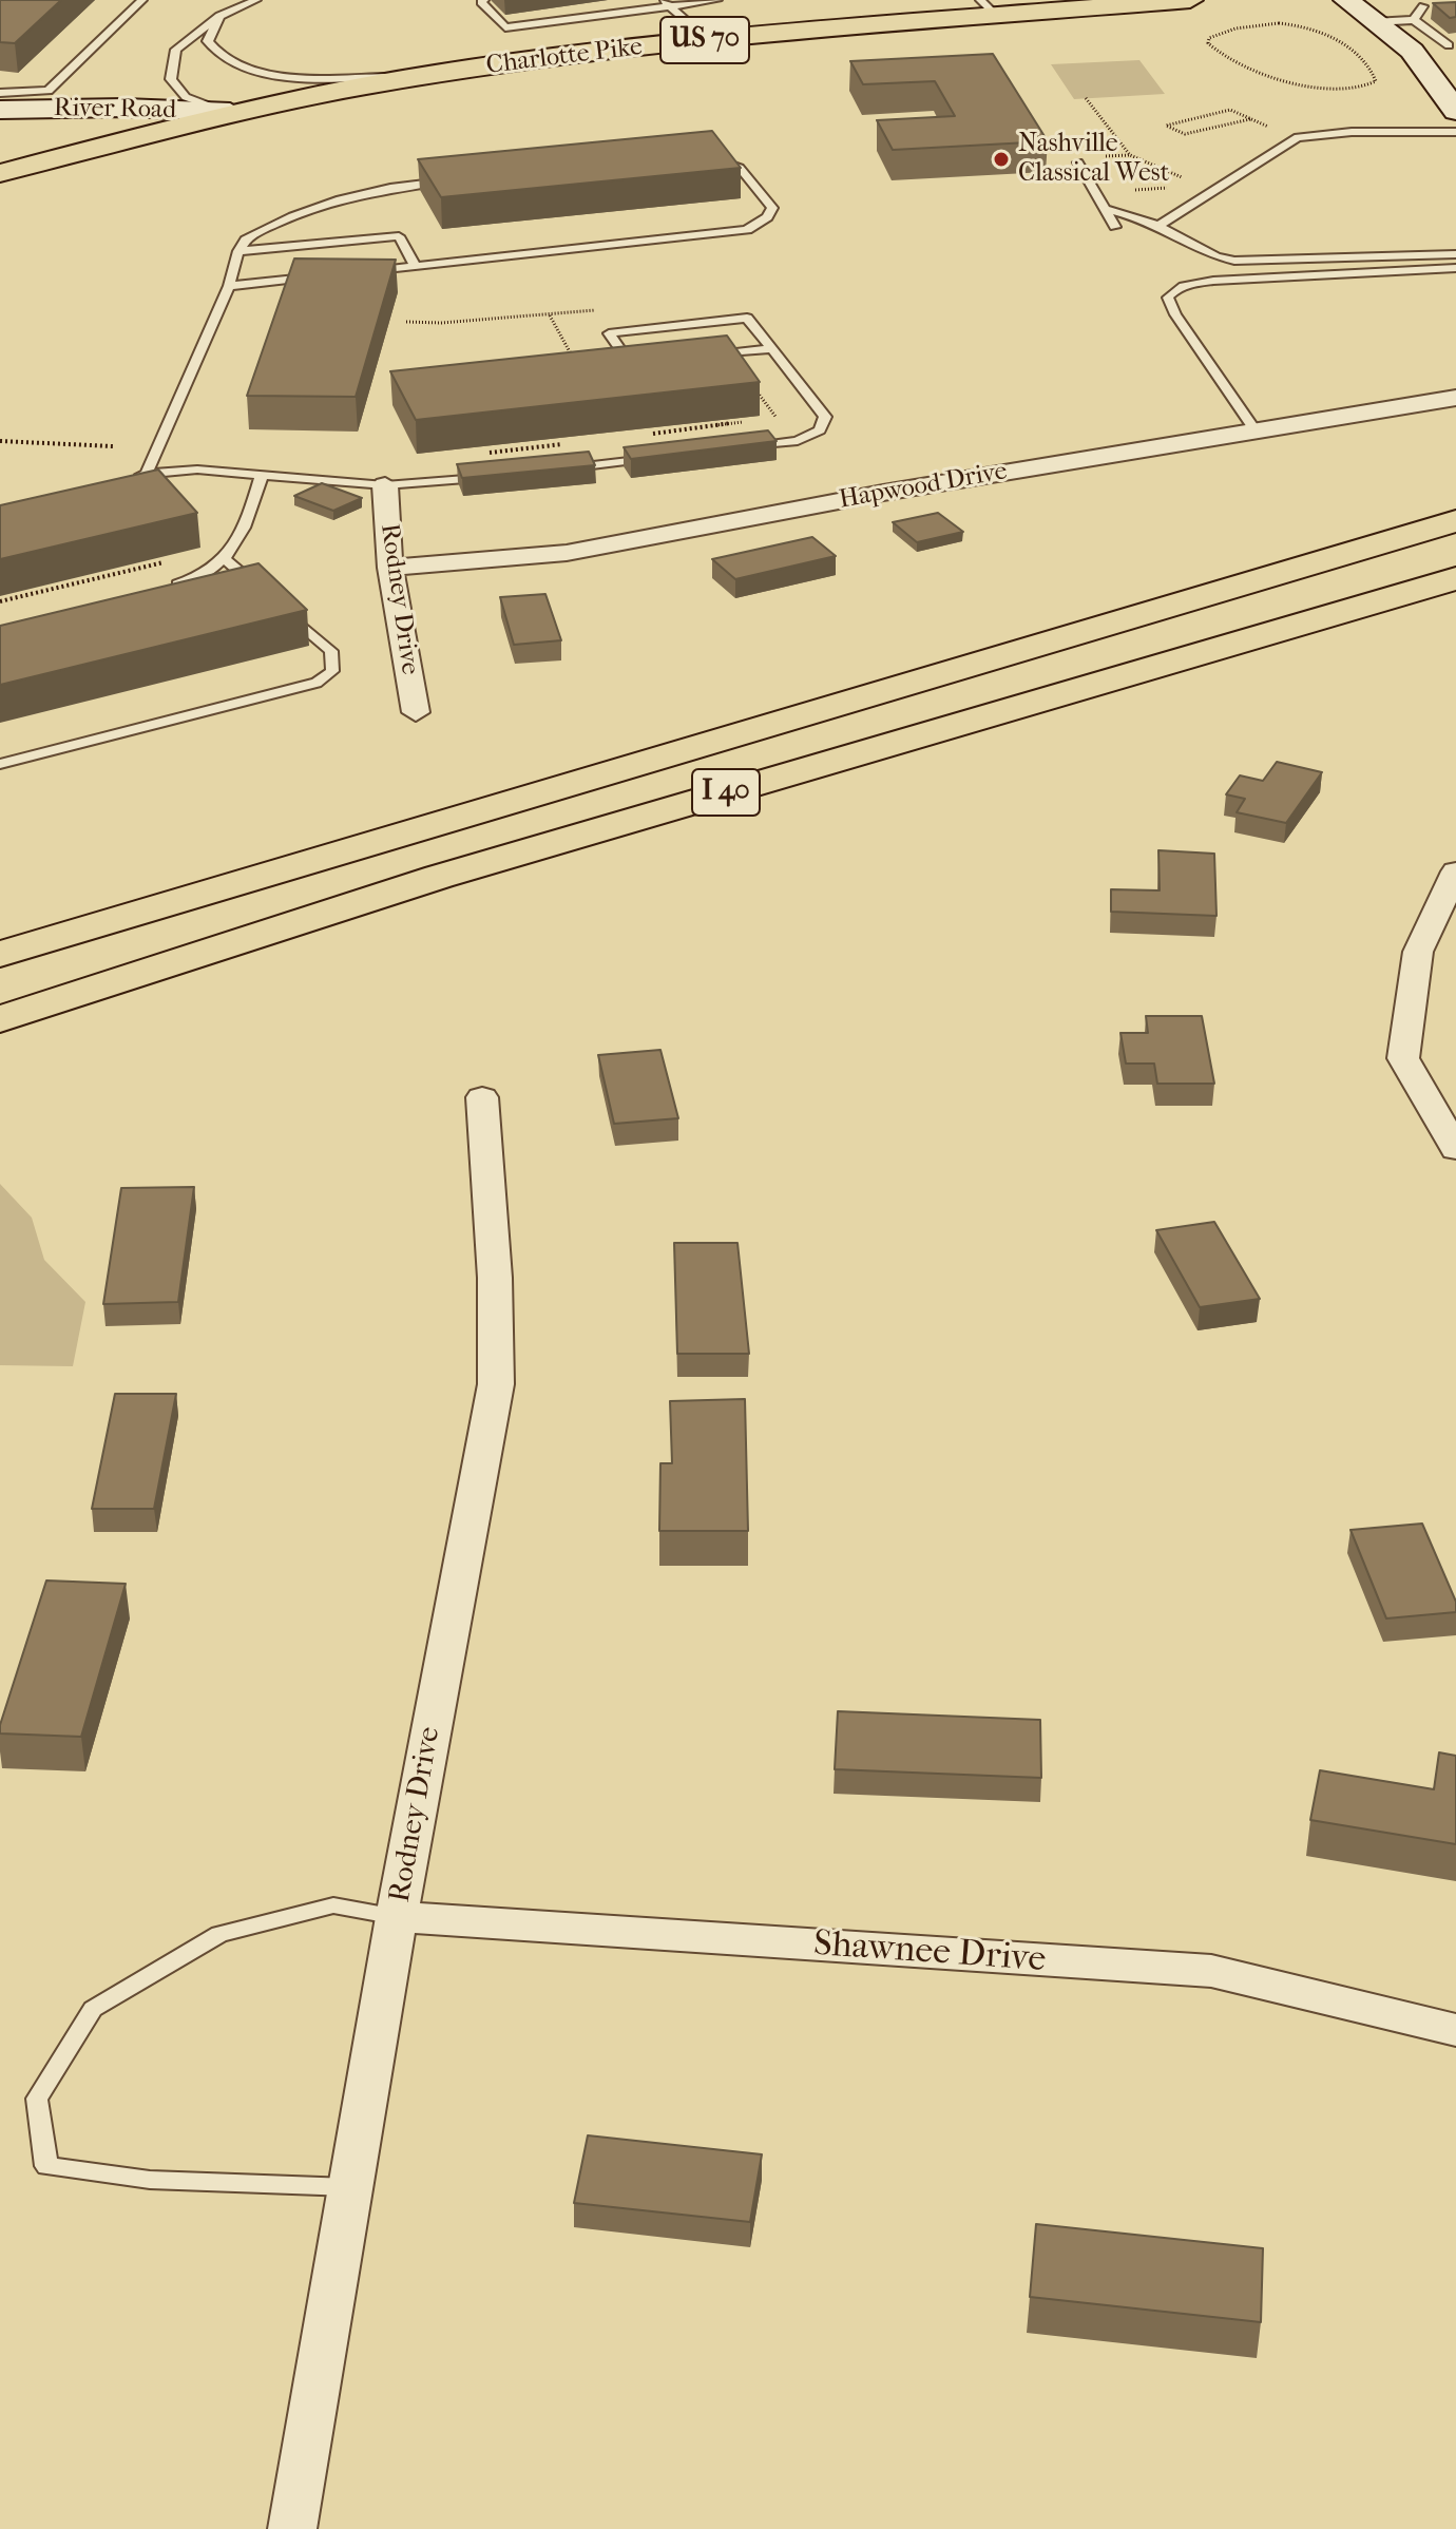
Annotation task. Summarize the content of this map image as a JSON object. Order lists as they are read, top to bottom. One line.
{"streets":{"main road":["US 70","Charlotte Pike","I 40"],"street":["River Road","Hapwood Drive","Rodney Drive","Shawnee Drive"]},"crossings":[["Charlotte Pike","River Road"],["Hapwood Drive","Rodney Drive"],["Rodney Drive","Shawnee Drive"]],"places":["Nashville Classical West"]}
